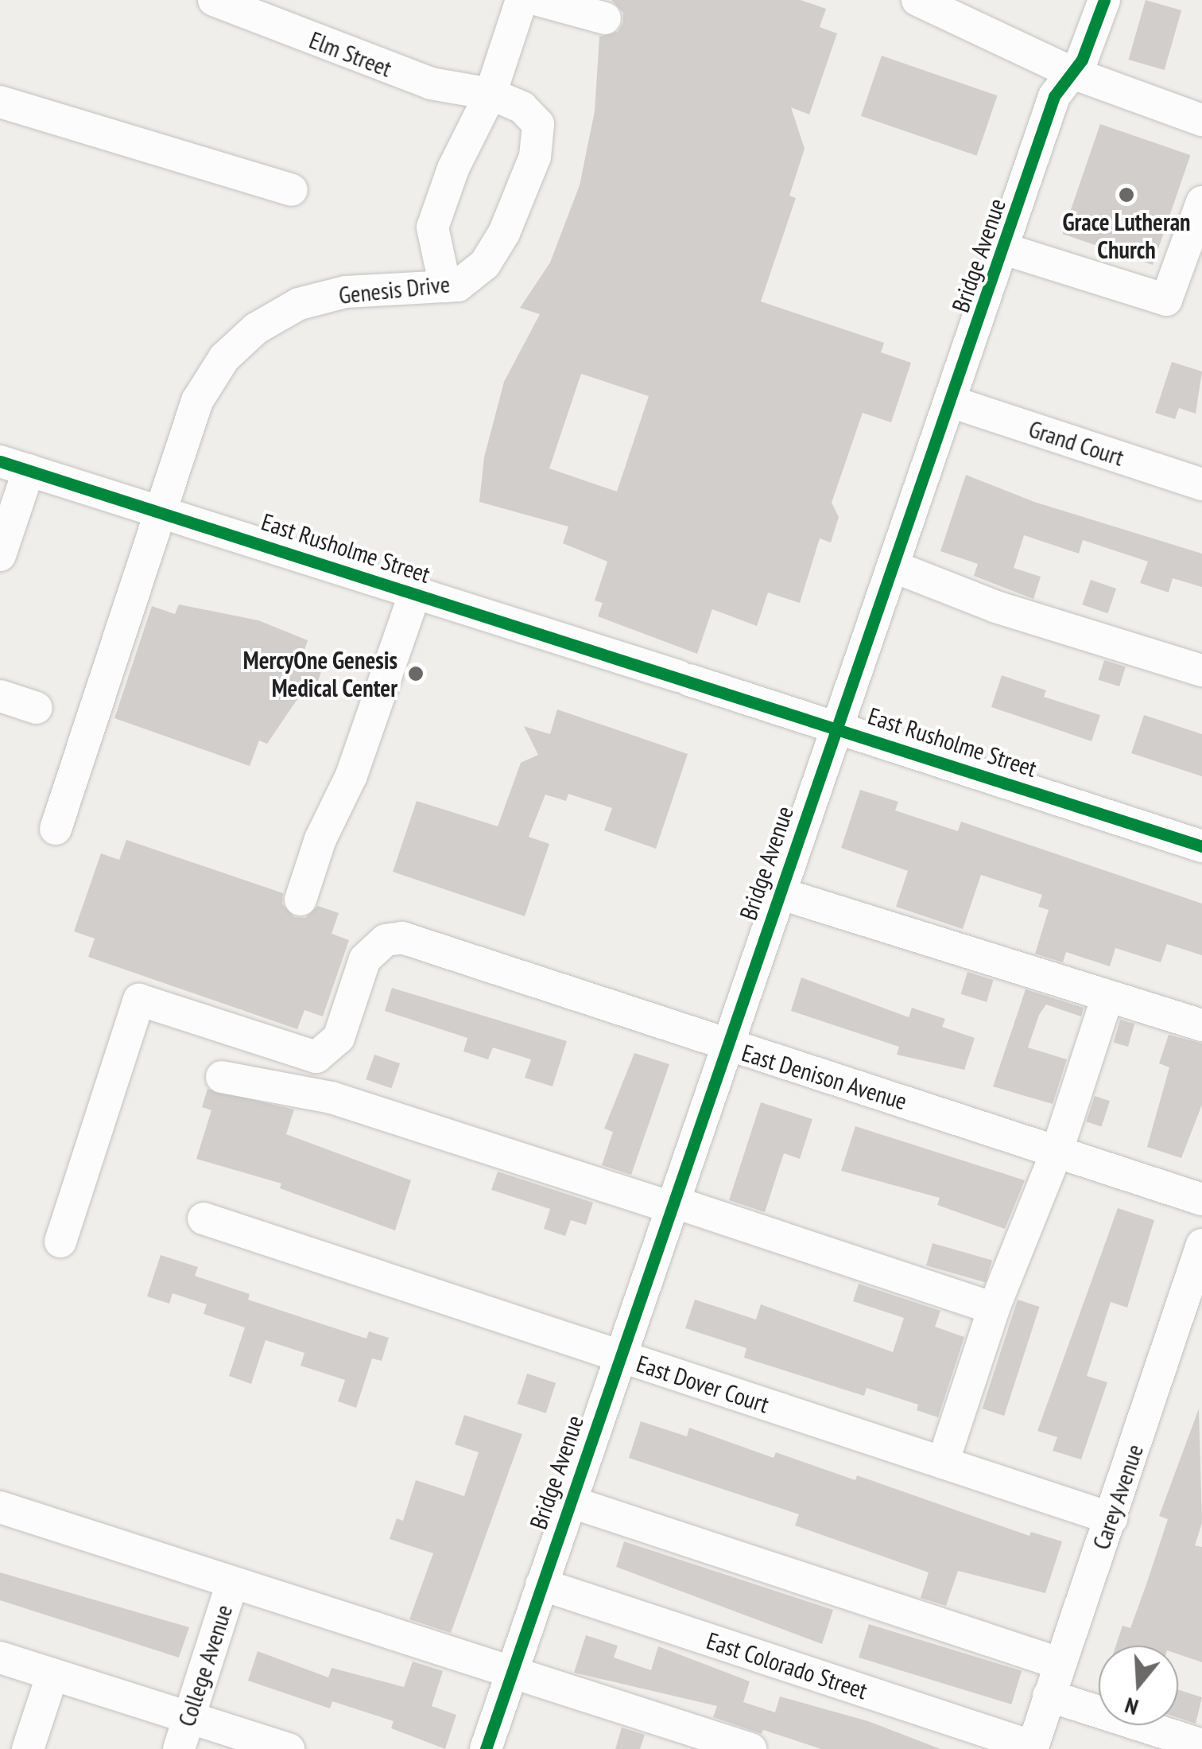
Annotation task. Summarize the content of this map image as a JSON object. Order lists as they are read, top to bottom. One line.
{"streets":{"street":["Elm Street","Bridge Avenue","Genesis Drive","Grand Court","East Rusholme Street","East Denison Avenue","East Dover Court","Carey Avenue","College Avenue","East Colorado Street"]},"crossings":[["Elm Street","Genesis Drive"],["Bridge Avenue","Grand Court"],["Bridge Avenue","East Rusholme Street"],["Bridge Avenue","East Denison Avenue"],["Bridge Avenue","East Dover Court"],["Bridge Avenue","East Colorado Street"],["Genesis Drive","East Rusholme Street"],["East Dover Court","Carey Avenue"],["Carey Avenue","East Colorado Street"]],"places":["Grace Lutheran Church","MercyOne Genesis Medical Center"],"north":"bottom"}
